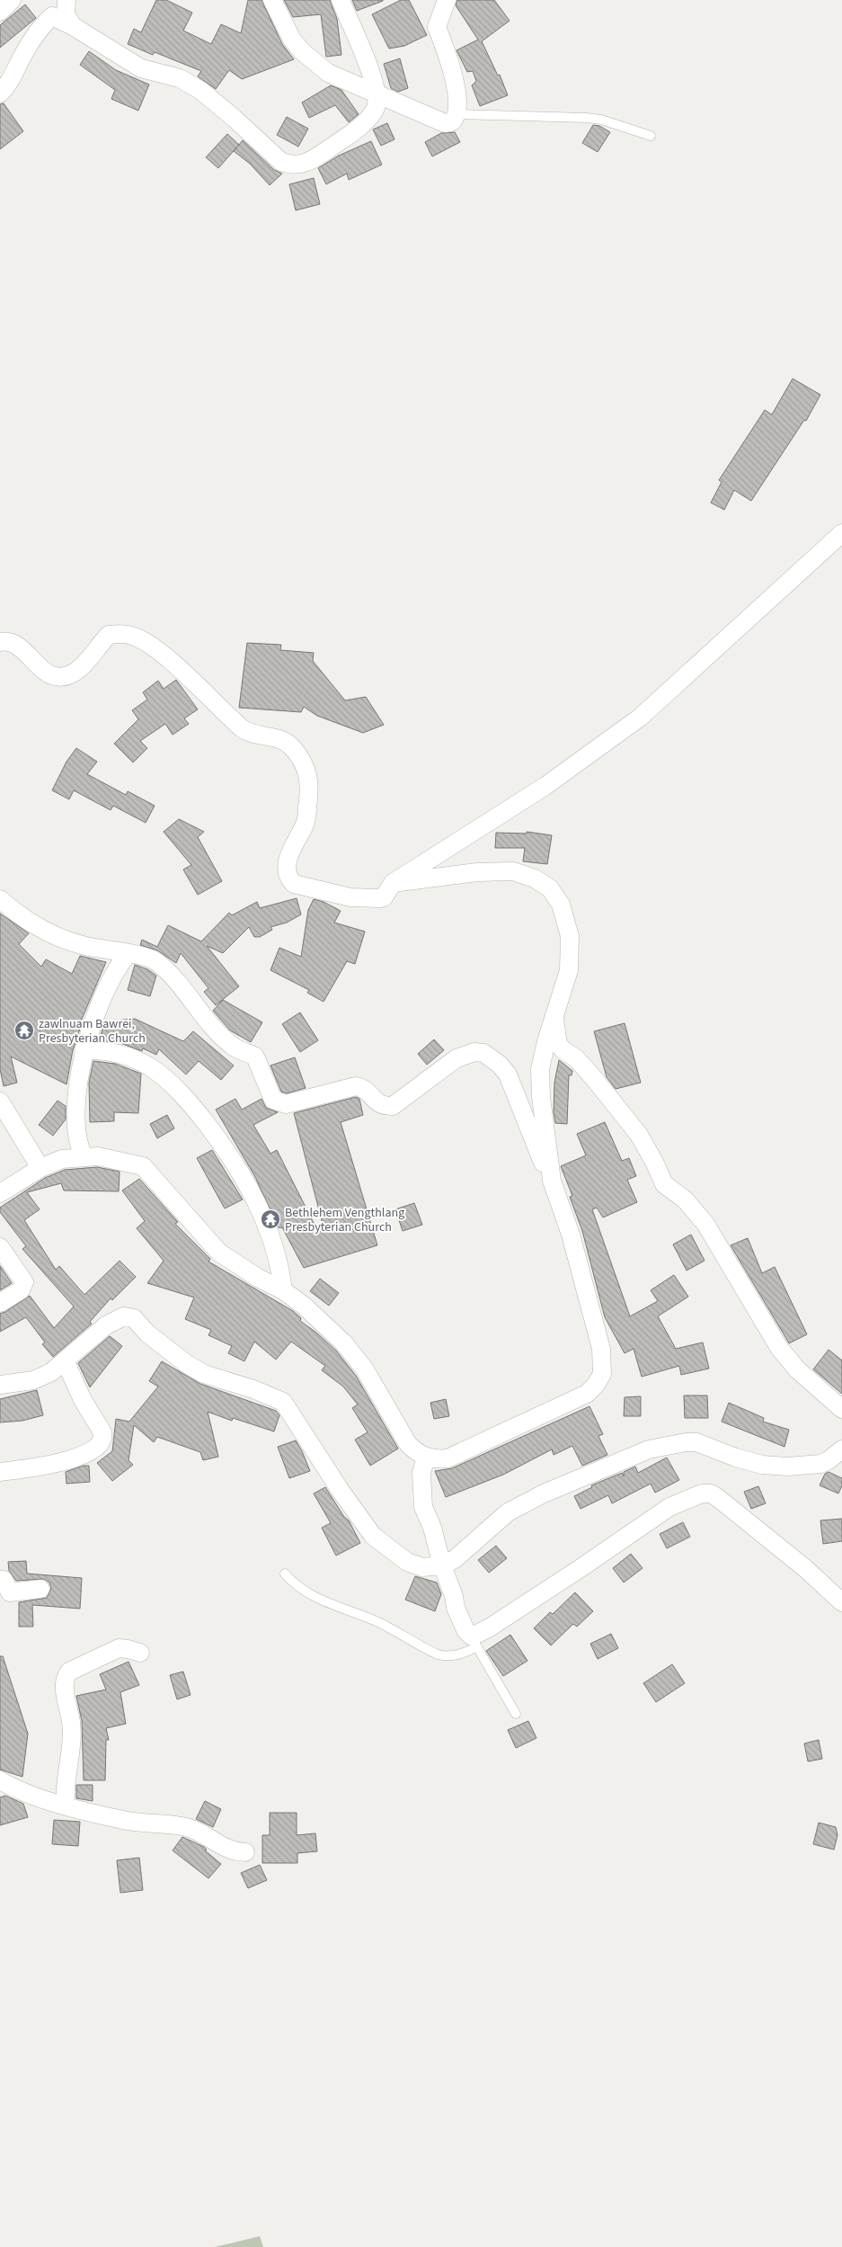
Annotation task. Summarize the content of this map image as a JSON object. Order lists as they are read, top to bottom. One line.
{"places":{"temple":["zawlnuam Bawrei, Presbyterian Church","Bethlehem Vengthlang Presbyterian Church"]}}
